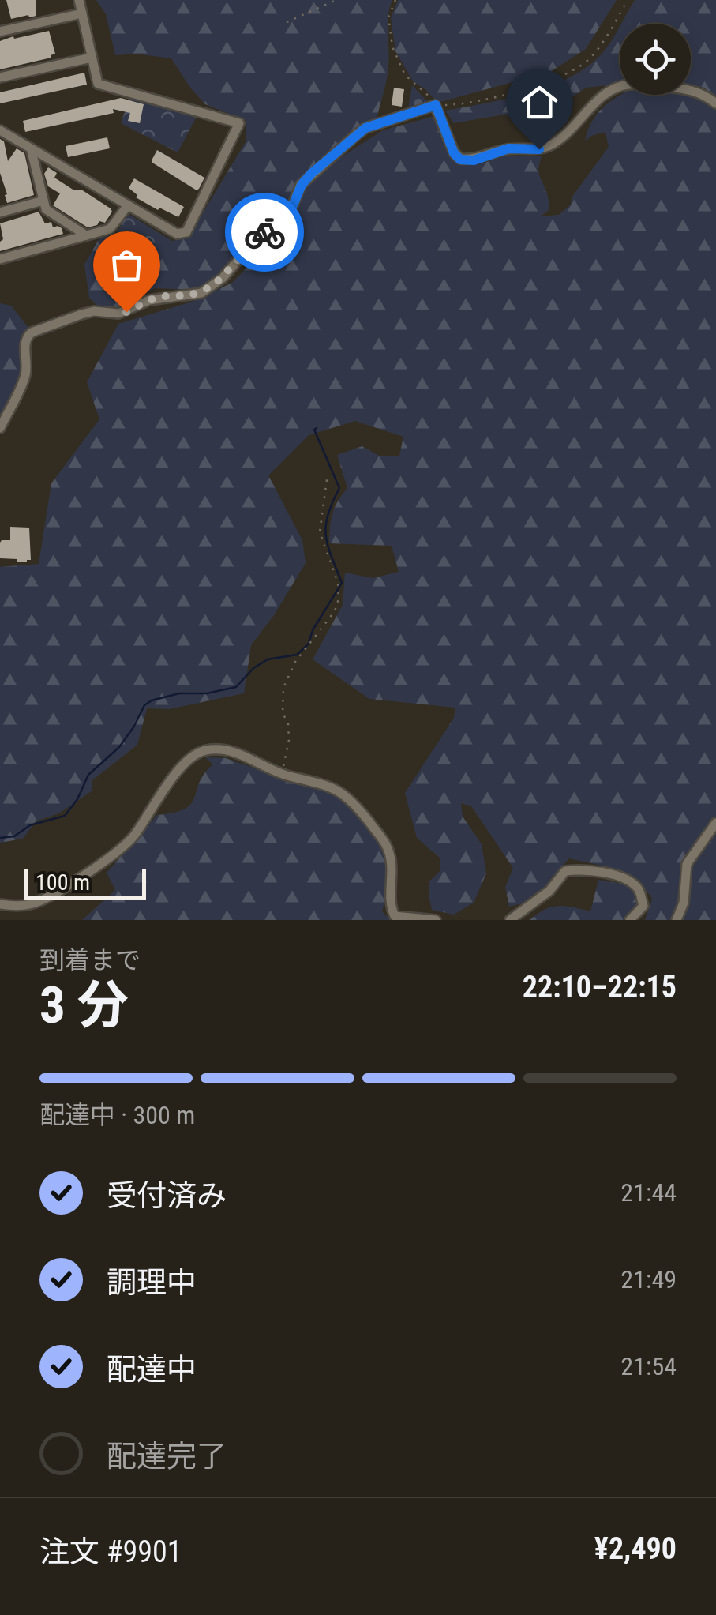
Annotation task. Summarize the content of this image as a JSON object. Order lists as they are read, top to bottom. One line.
{"scale_bar":"100 m","page":{"scale":"100 m","heading":["3 分","到着まで","22:10–22:15"],"panel":["注文 #9901","¥2,490"],"bar":"配達中 · 300 m","list":[["受付済み","21:44"],["調理中","21:49"],["配達中","21:54"],"配達完了"]}}
